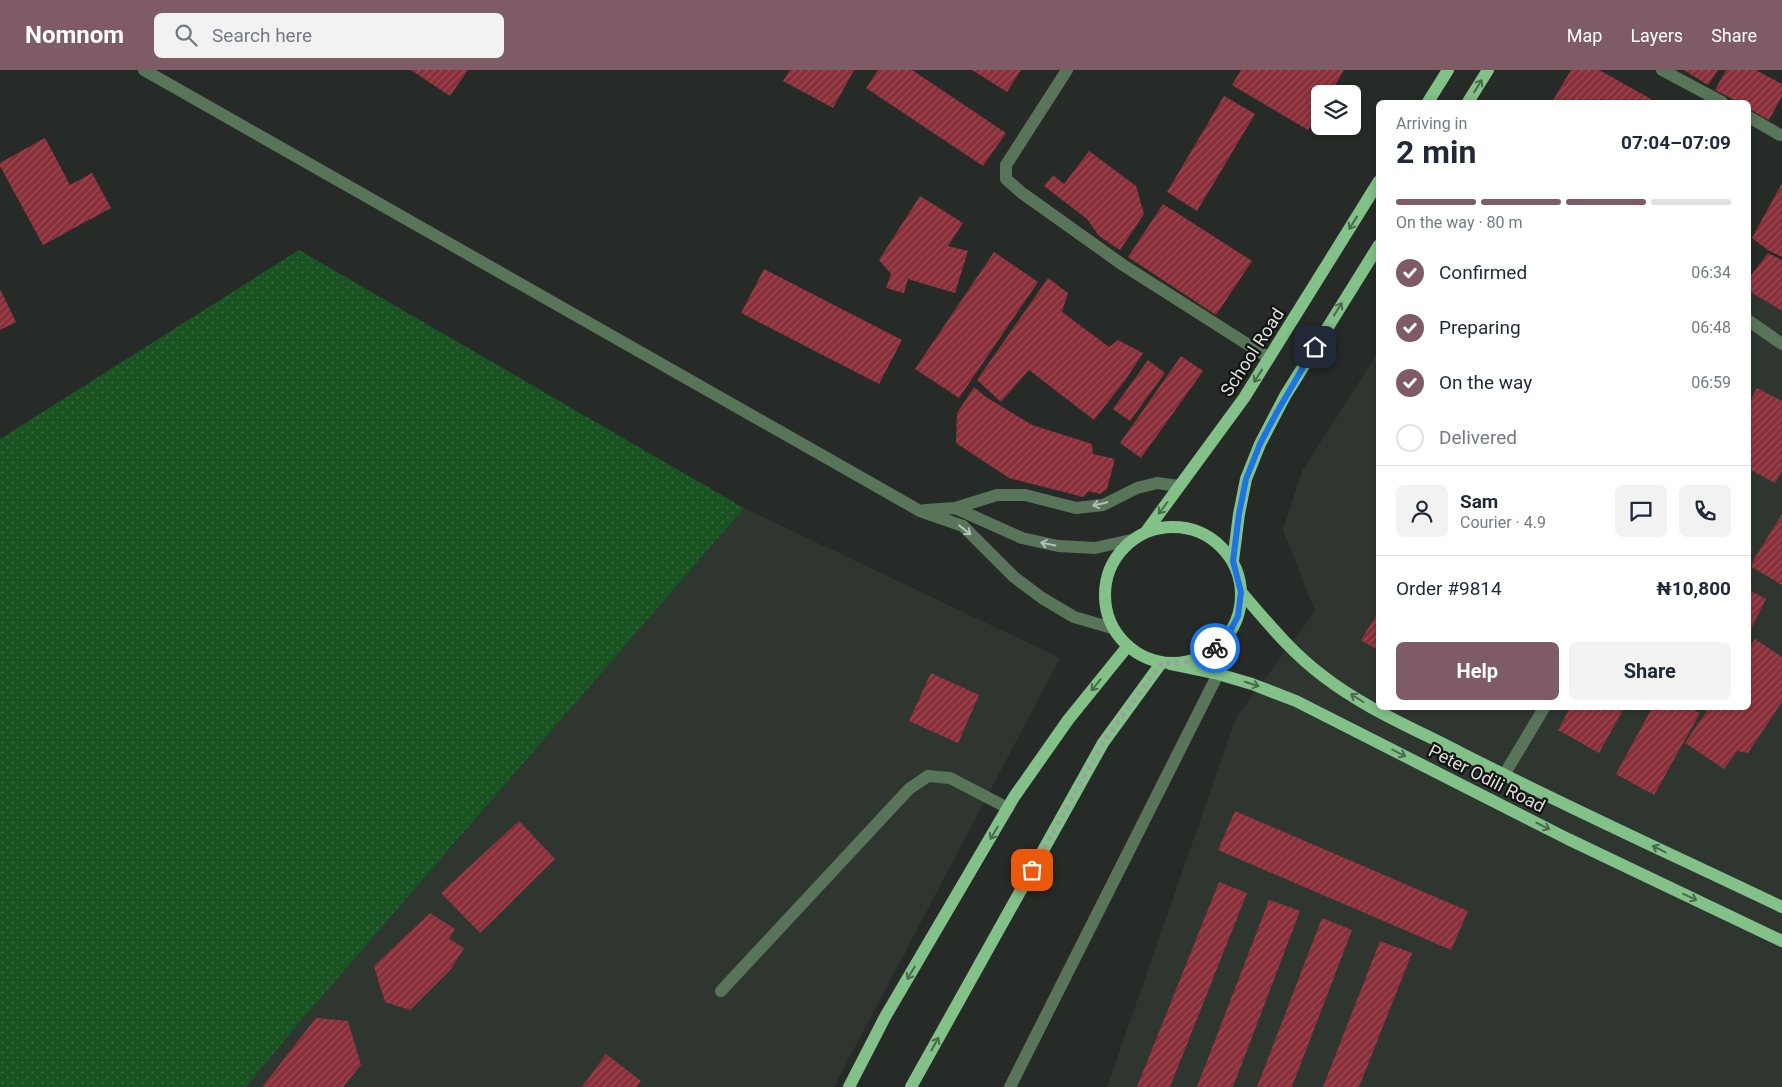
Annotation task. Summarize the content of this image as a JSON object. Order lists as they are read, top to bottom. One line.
{"streets":{"main road":["School Road","Peter Odili Road"]},"crossings":[["School Road","Peter Odili Road"]],"page":{"header":"Nomnom","search":"Search here","nav":["Map","Layers","Share"],"heading":["2 min","Arriving in","07:04–07:09"],"panel":["Sam","Courier · 4.9","Order #9814","₦10,800"],"bar":"On the way · 80 m","list":[["Confirmed","06:34"],["Preparing","06:48"],["On the way","06:59"],"Delivered"],"buttons":["Help","Share"]}}
